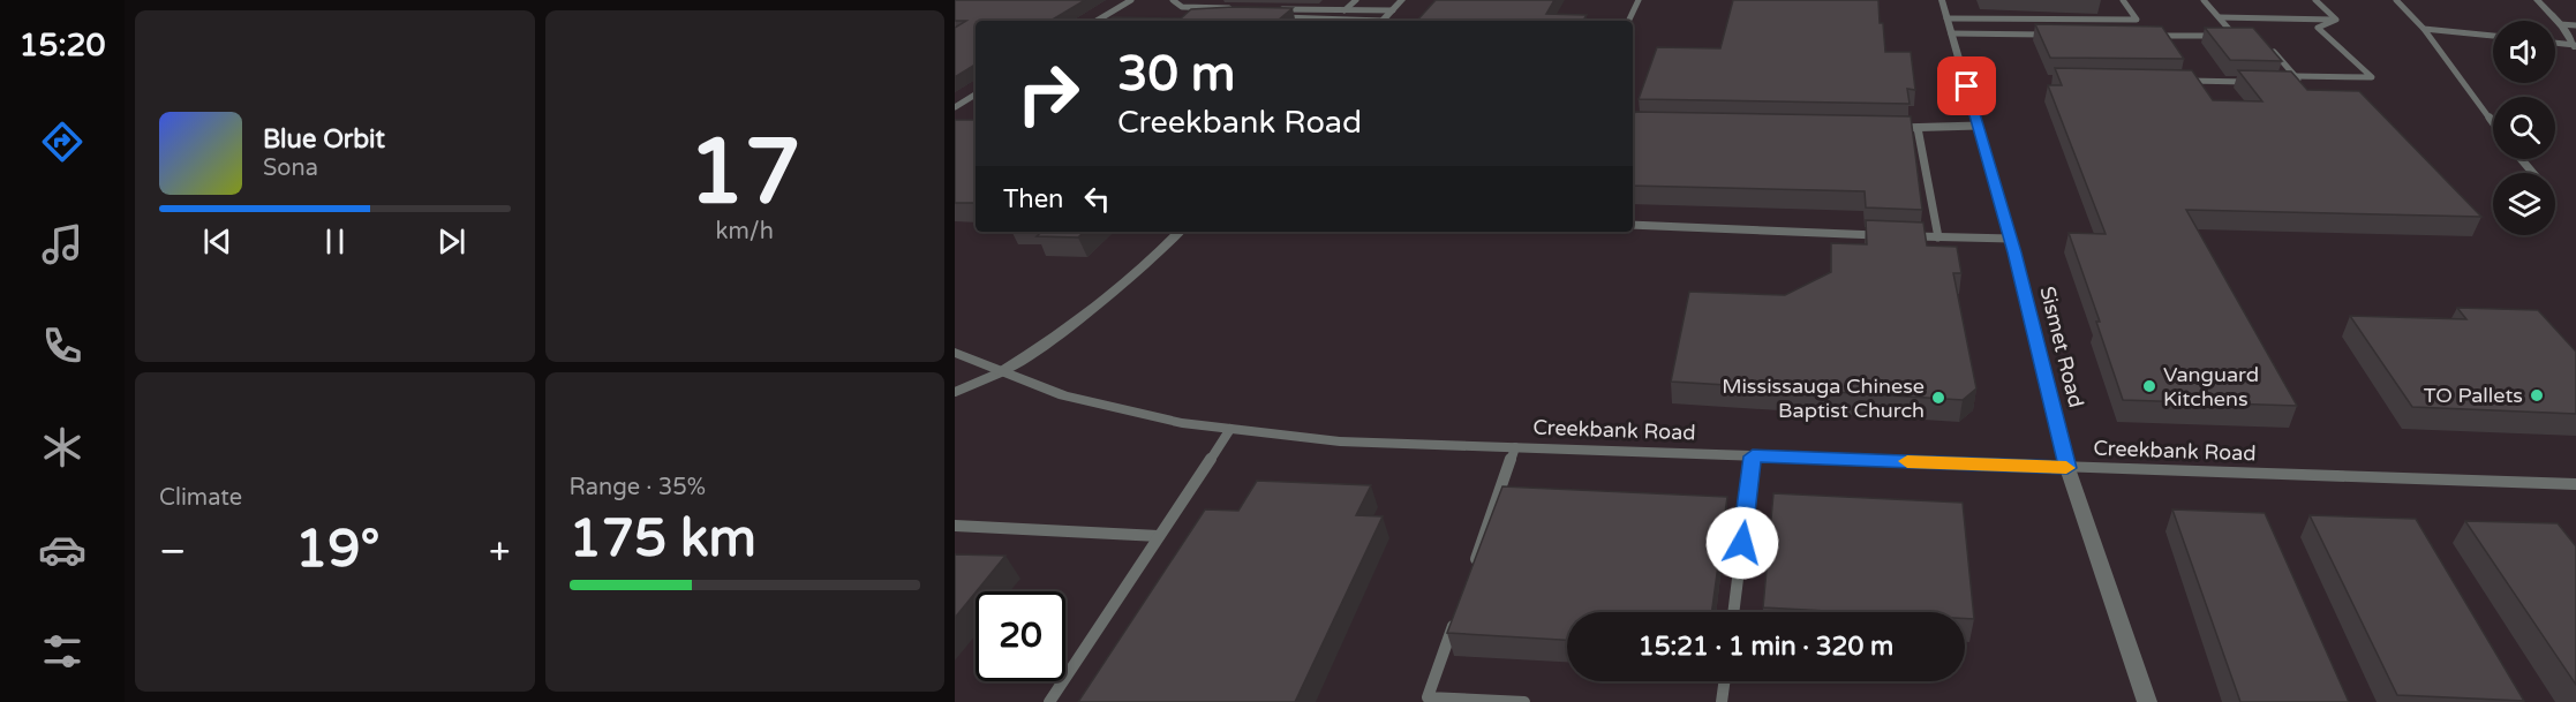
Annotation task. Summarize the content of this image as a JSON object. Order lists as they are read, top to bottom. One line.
{"streets":{"street":["Sismet Road","Creekbank Road"]},"crossings":[["Sismet Road","Creekbank Road"]],"places":["Vanguard Kitchens","TO Pallets","Mississauga Chinese Baptist Church"],"page":{"tabs":"15:20","tile":[["17","km/h"],"Climate",["Range · 35%","175 km"]],"turn":["30 m","Creekbank Road"],"song":["Blue Orbit","Sona"],"then":"Then","heat":["−","19°","+"],"limit":"20","trip":"15:21 · 1 min · 320 m"}}
